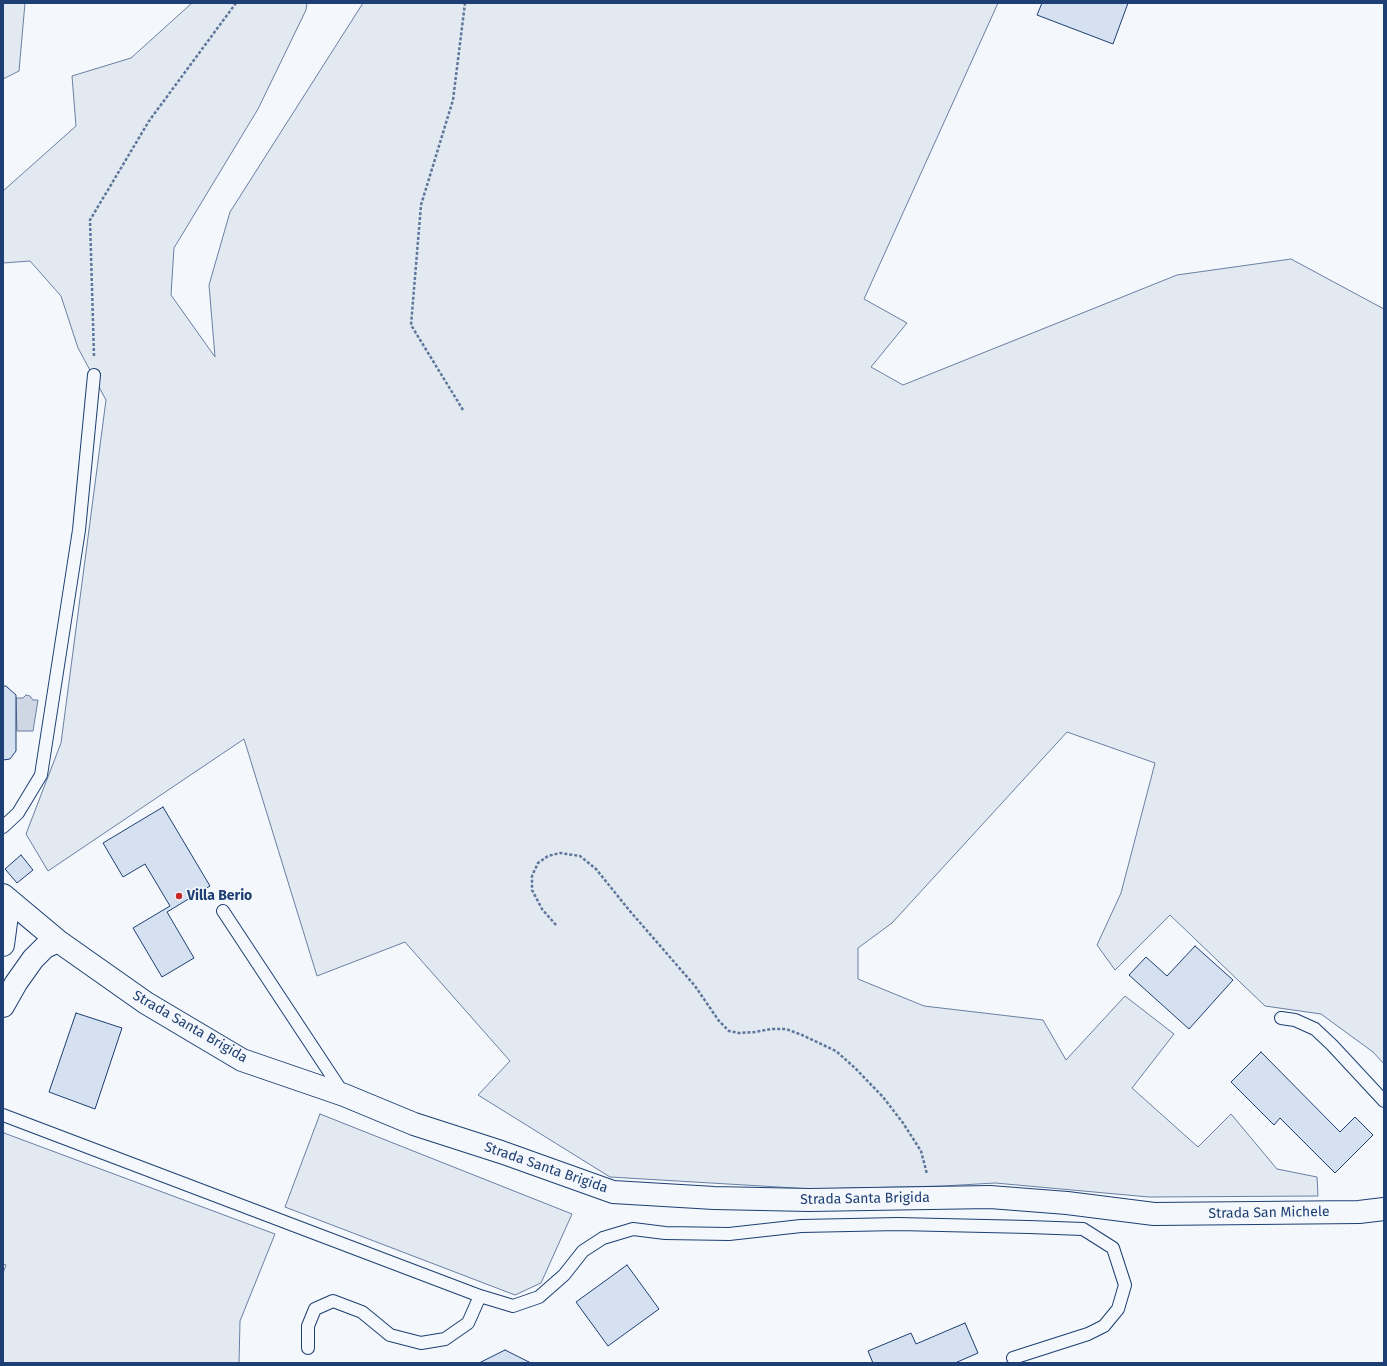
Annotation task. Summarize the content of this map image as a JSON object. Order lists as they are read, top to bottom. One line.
{"streets":{"street":["Strada Santa Brigida","Strada San Michele"]},"crossings":[["Strada Santa Brigida","Strada San Michele"]],"places":["Villa Berio"]}
